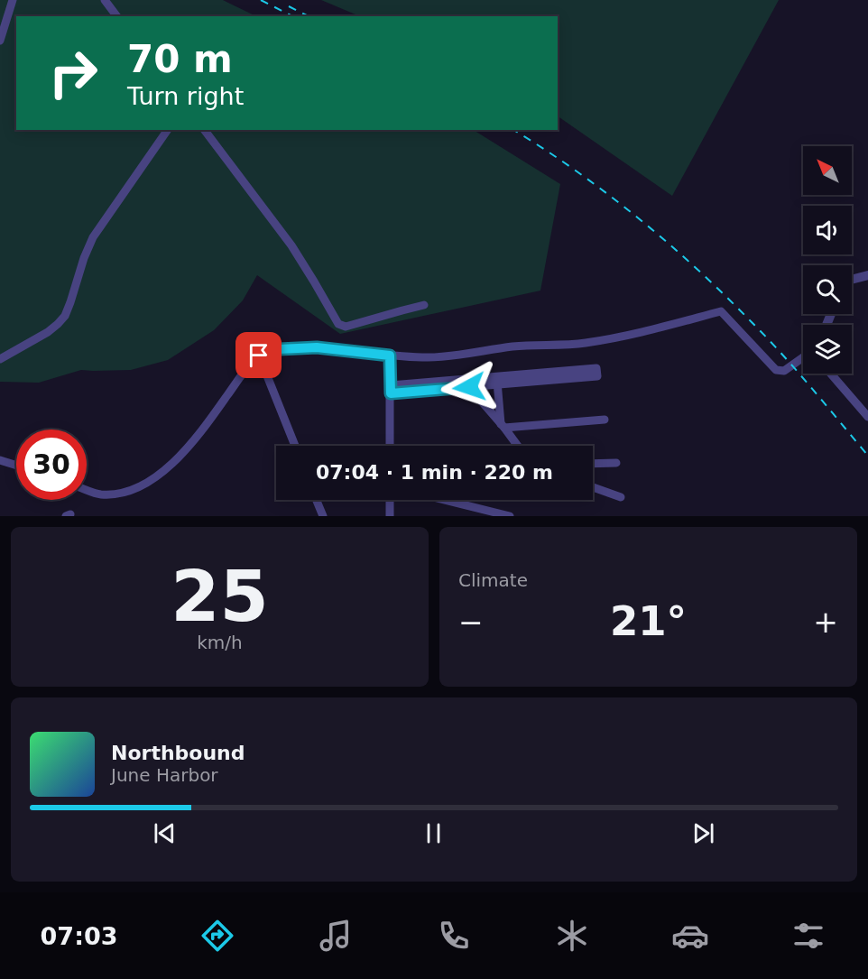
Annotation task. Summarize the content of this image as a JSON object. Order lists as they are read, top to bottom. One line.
{"north":"top left","page":{"turn":["70 m","Turn right"],"limit":"30","trip":"07:04 · 1 min · 220 m","tile":[["25","km/h"],"Climate"],"heat":["−","21°","+"],"song":["Northbound","June Harbor"],"tabs":"07:03"}}
